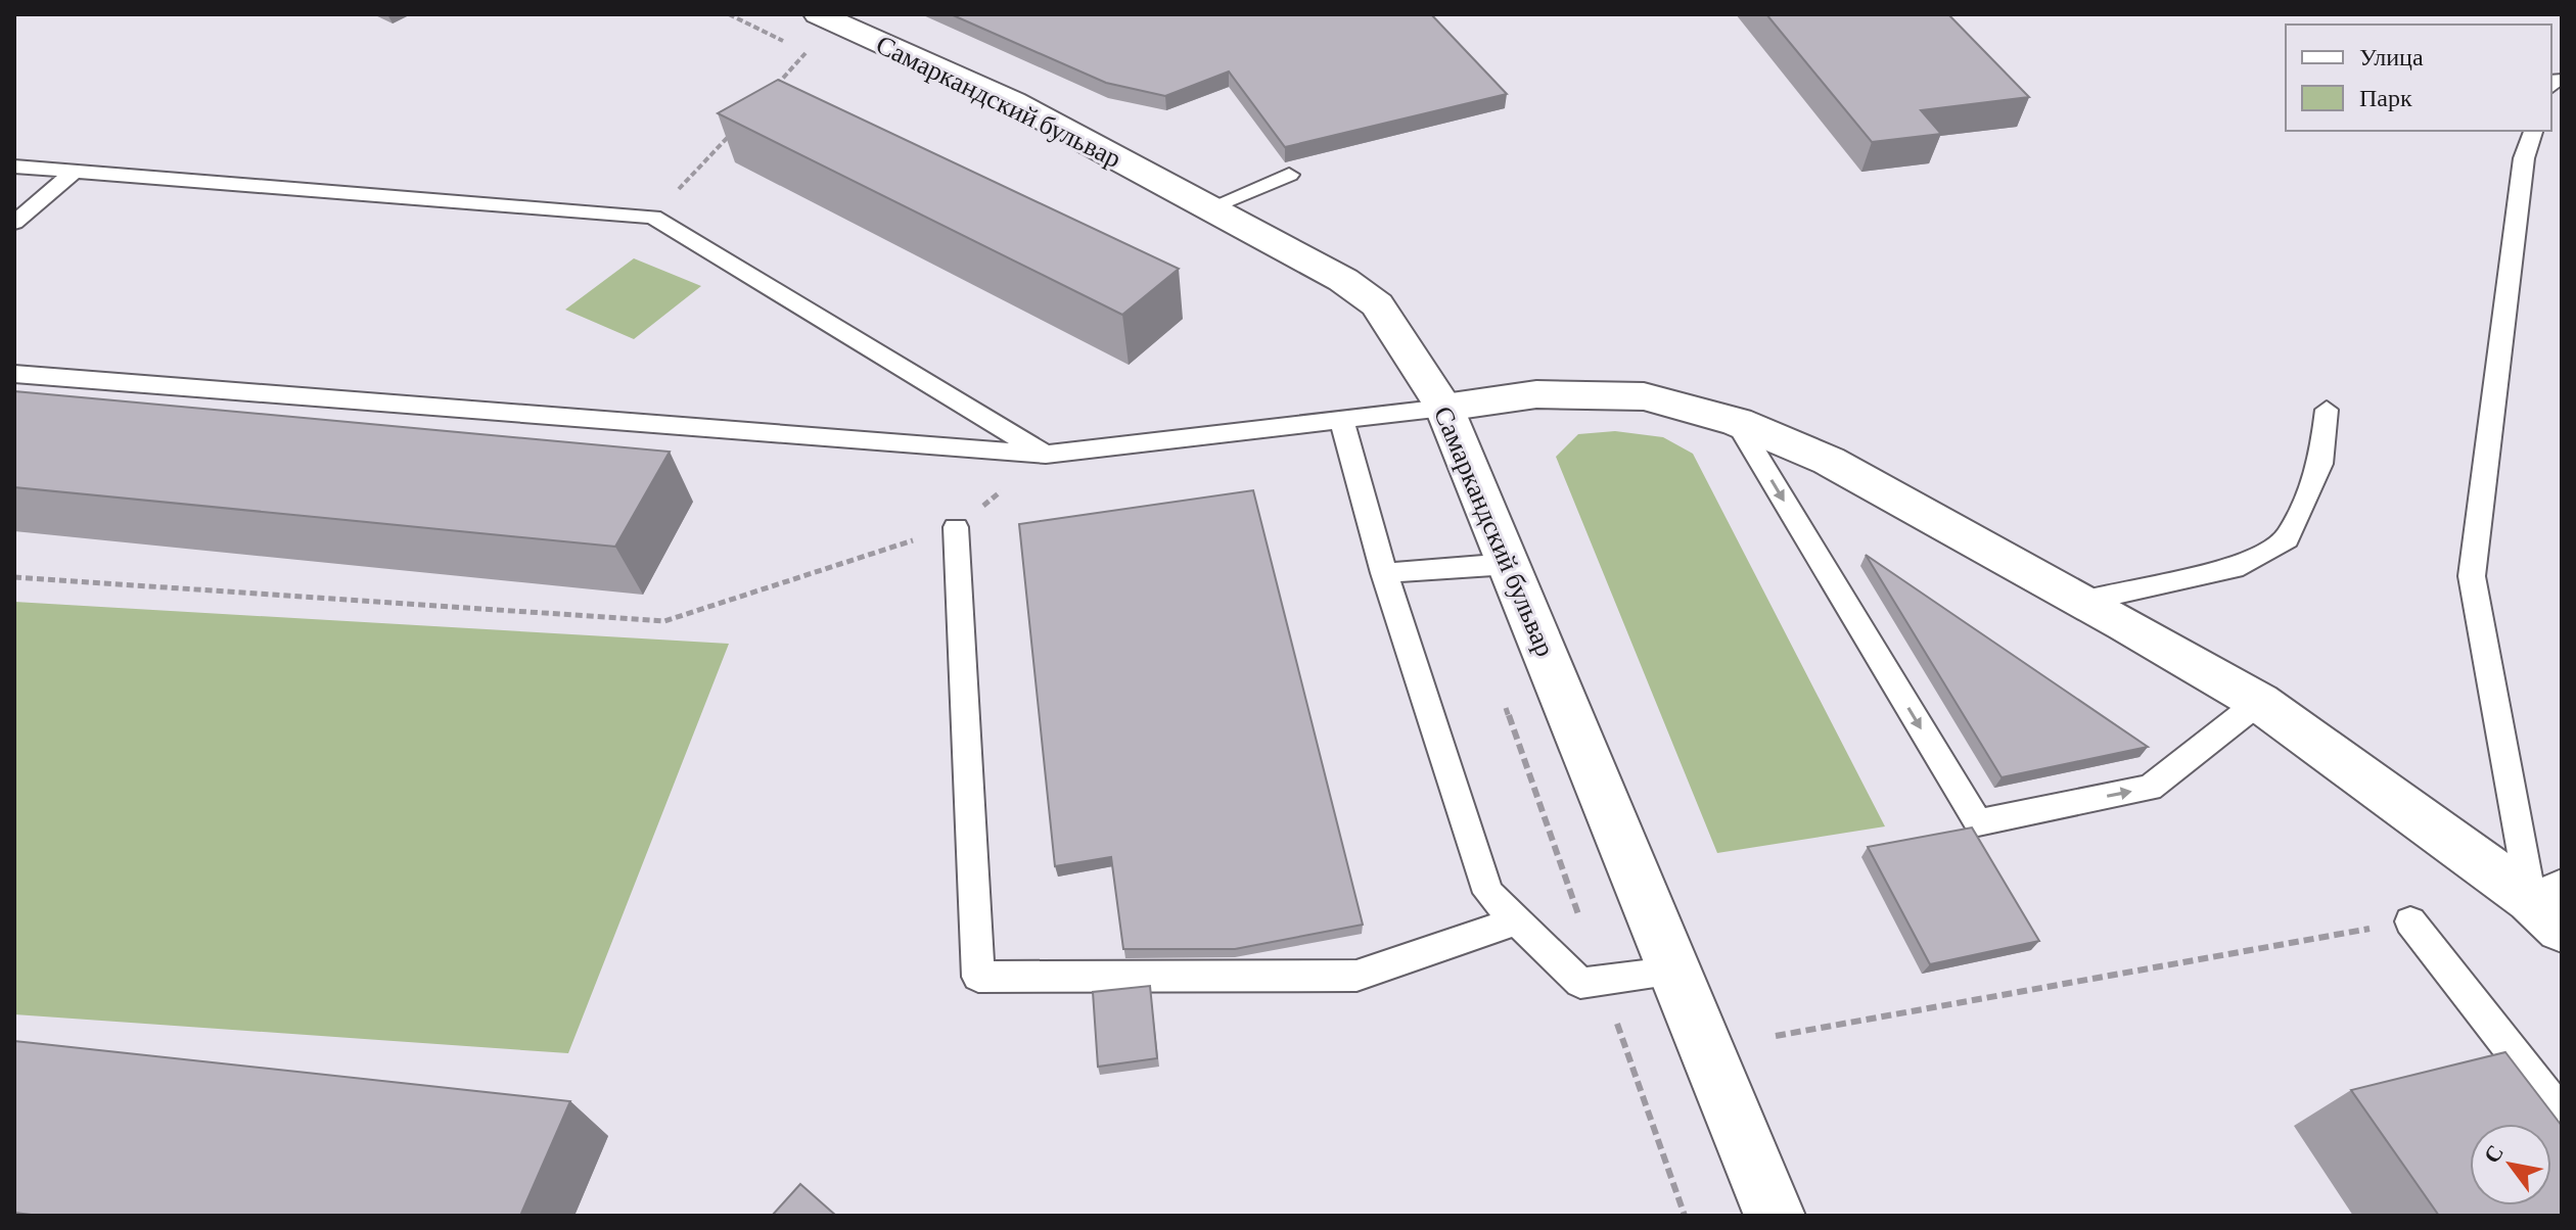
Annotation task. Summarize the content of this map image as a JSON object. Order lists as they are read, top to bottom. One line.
{"streets":{"street":["Самаркандский бульвар"]},"legend":["Улица","Парк"],"north":"top left"}
